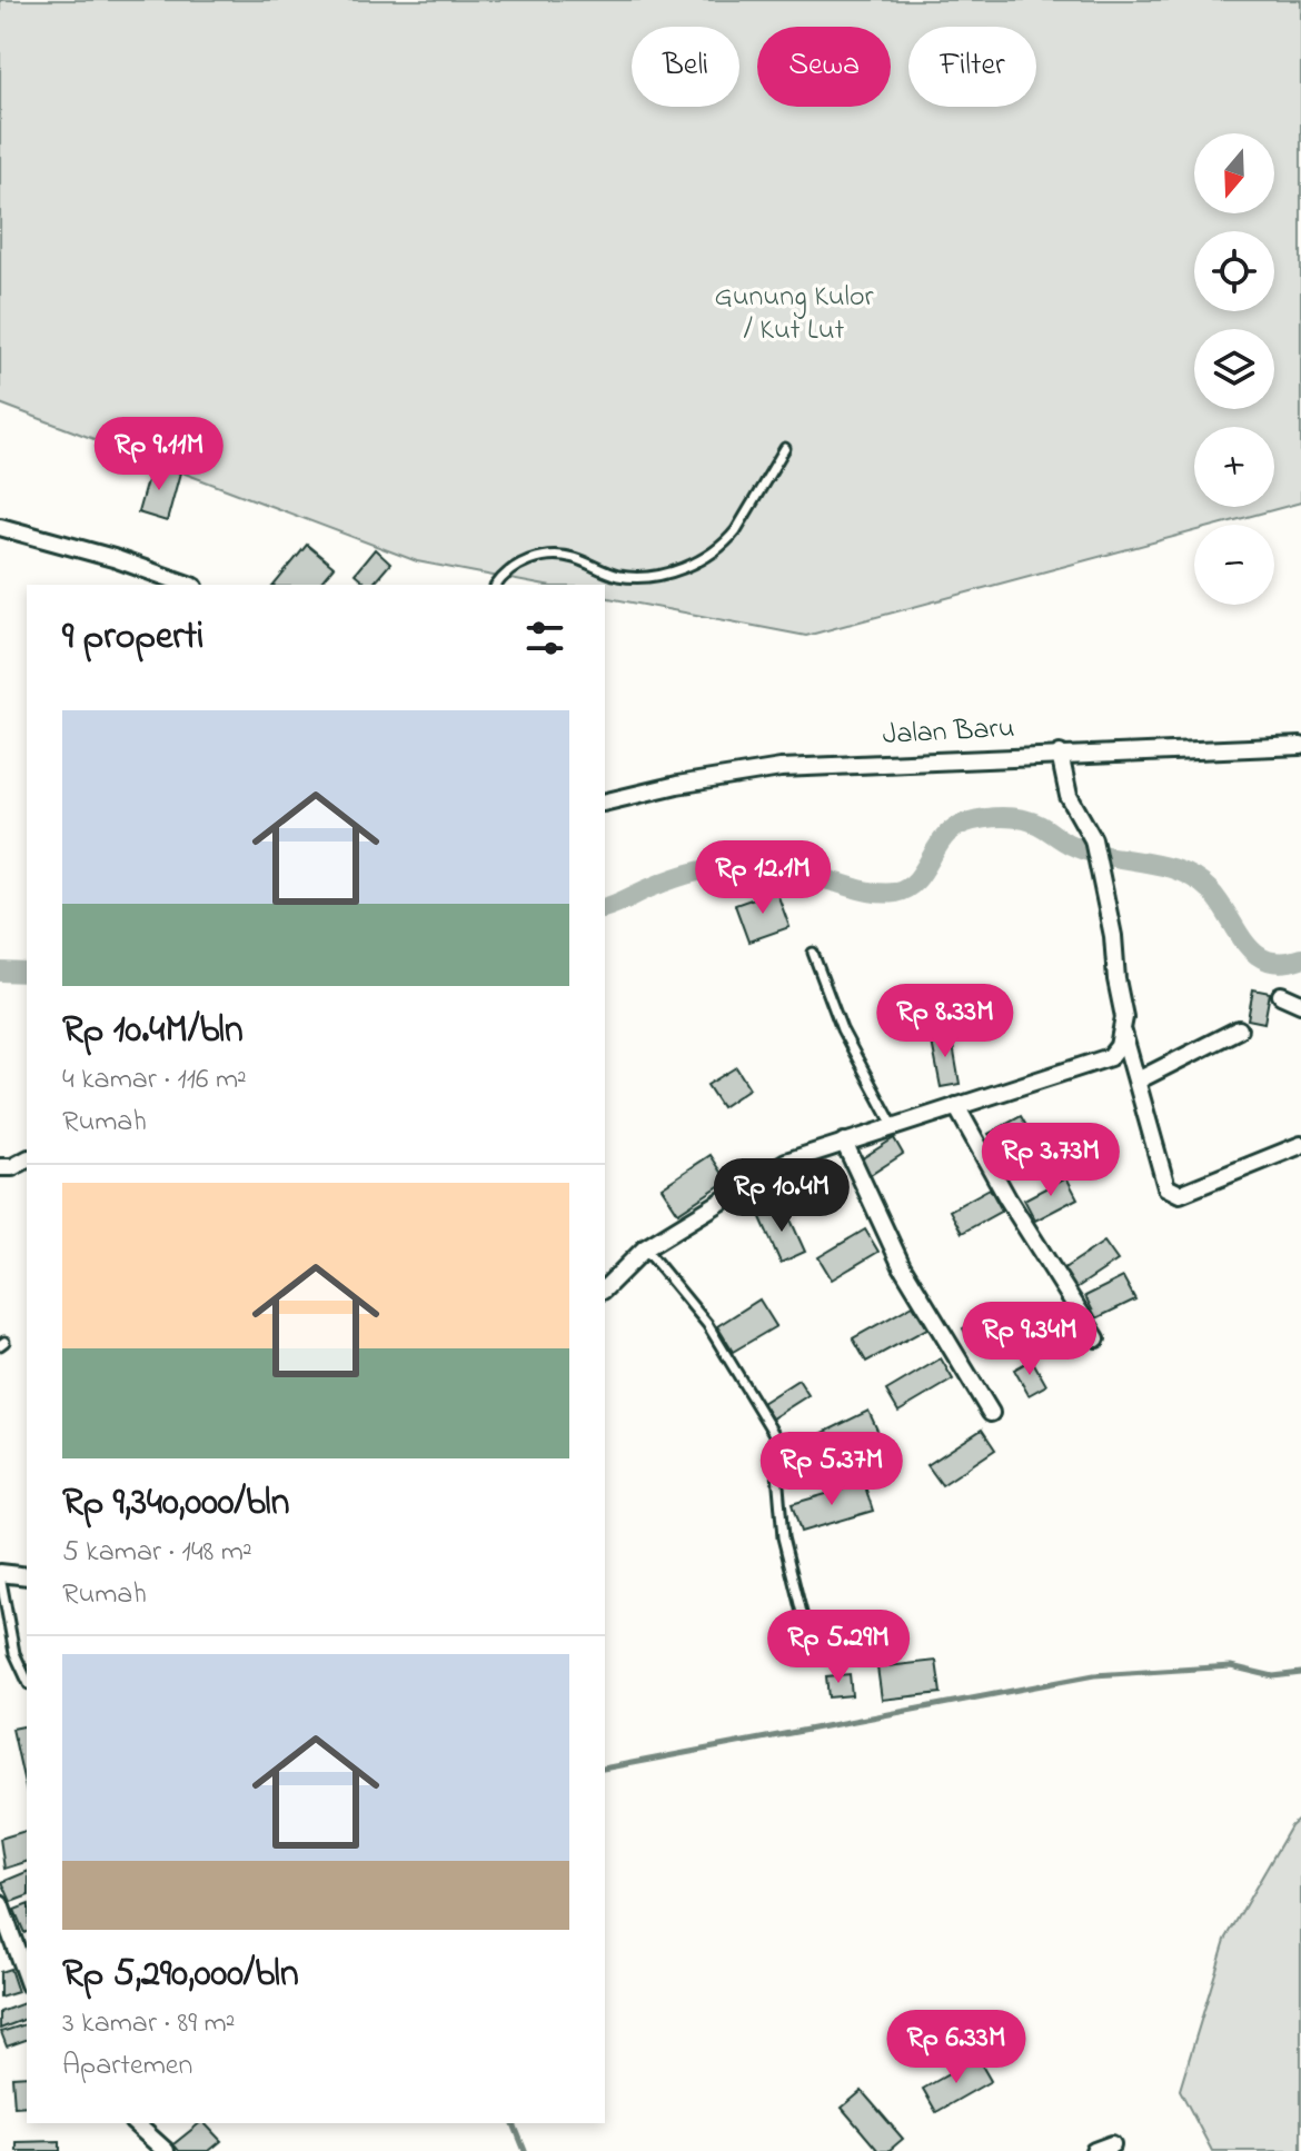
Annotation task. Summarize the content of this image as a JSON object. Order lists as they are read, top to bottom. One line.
{"streets":{"street":["Jalan Baru"]},"parks":["Gunung Kulor / Kut Lut"],"north":"bottom","page":{"chip":["Beli","Sewa","Filter"],"map_buttons":["+","−"],"price":["Rp 9.11M","Rp 12.1M","Rp 8.33M","Rp 3.73M","Rp 10.4M","Rp 9.34M","Rp 5.37M","Rp 5.29M","Rp 6.33M"],"heading":"9 properti","list":[{"name":"Rp 10.4M/bln","note":"4 kamar · 116 m² · Rumah"},{"name":"Rp 9,340,000/bln","note":"5 kamar · 148 m² · Rumah"},{"name":"Rp 5,290,000/bln","note":"3 kamar · 89 m² · Apartemen"}]}}
